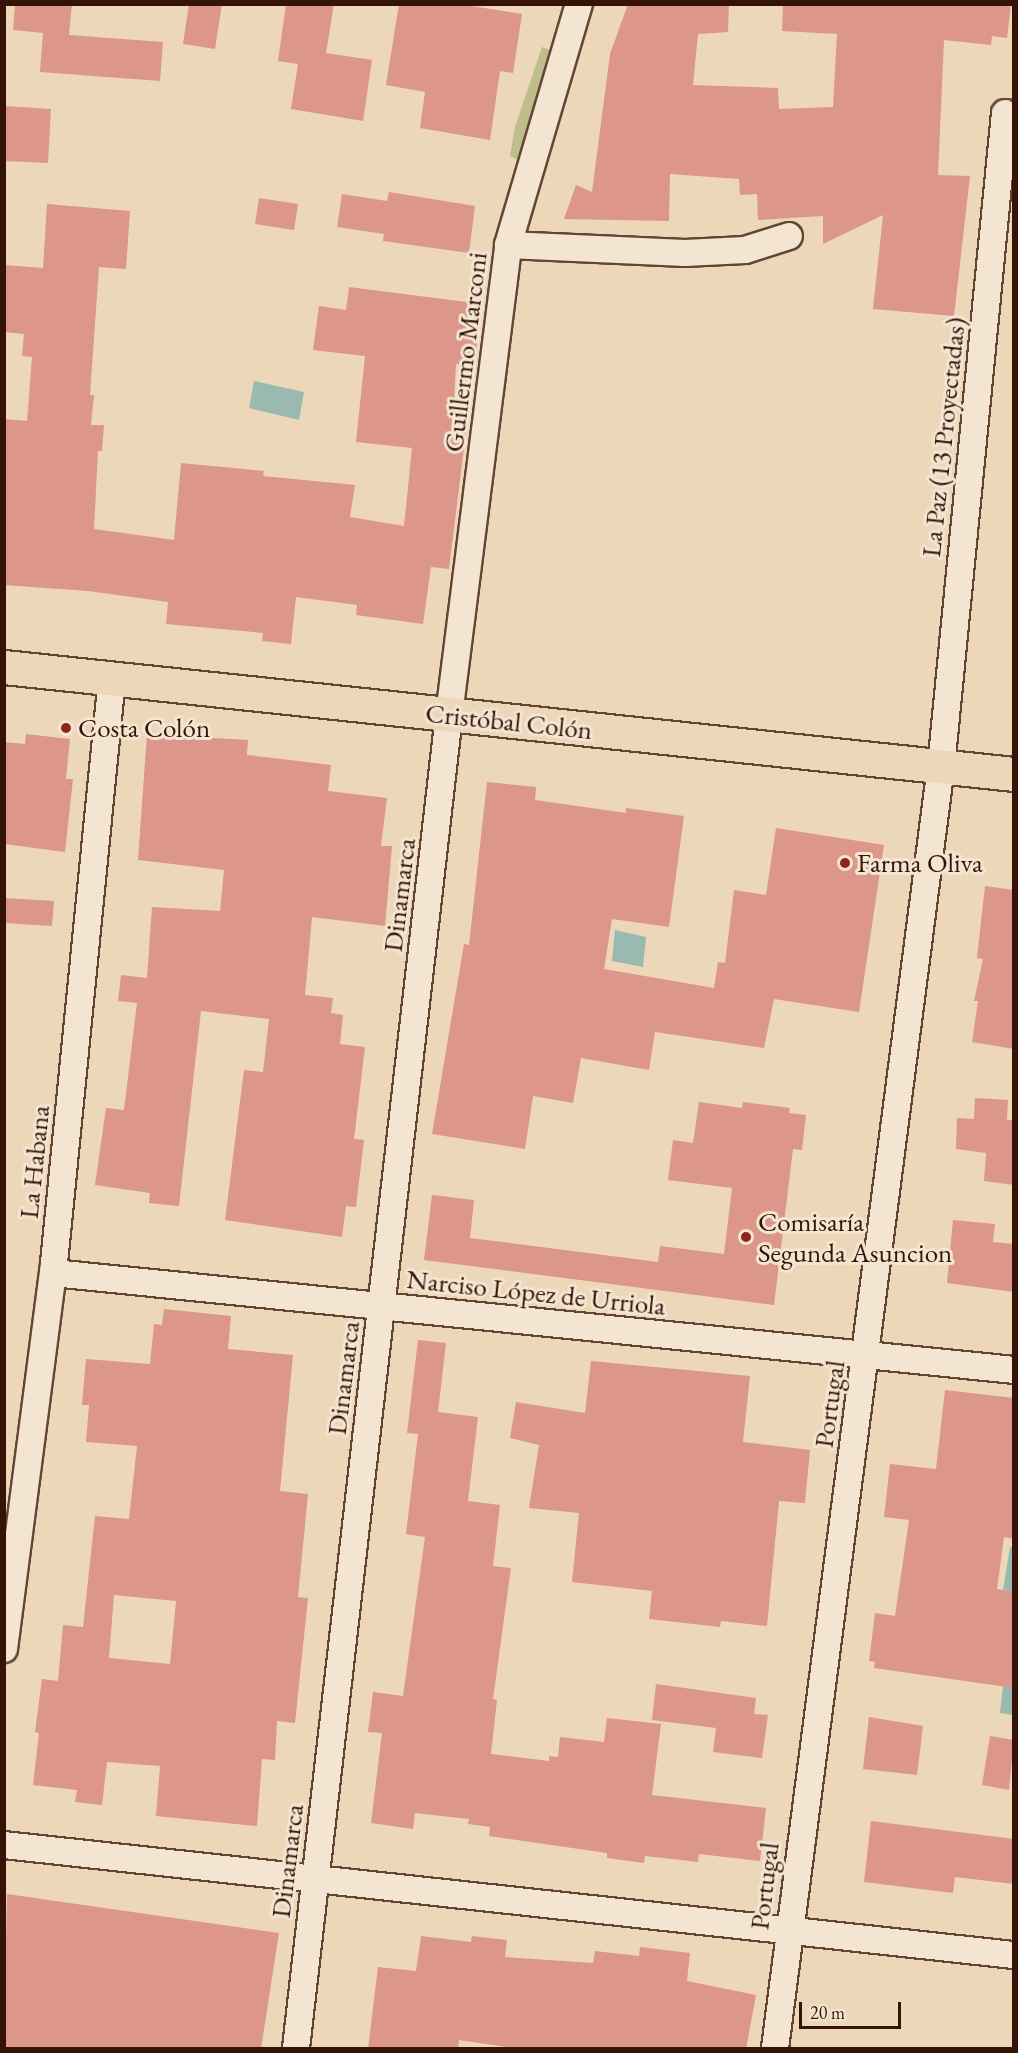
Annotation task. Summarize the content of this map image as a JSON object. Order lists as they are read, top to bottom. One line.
{"streets":{"main road":["Cristóbal Colón"],"street":["Guillermo Marconi","La Paz (13 Proyectadas)","Dinamarca","La Habana","Narciso López de Urriola","Portugal"]},"crossings":[["Guillermo Marconi","Cristóbal Colón"],["Guillermo Marconi","Dinamarca"],["La Paz (13 Proyectadas)","Cristóbal Colón"],["La Paz (13 Proyectadas)","Portugal"],["Cristóbal Colón","Dinamarca"],["Cristóbal Colón","La Habana"],["Cristóbal Colón","Portugal"],["Dinamarca","Narciso López de Urriola"],["La Habana","Narciso López de Urriola"],["Narciso López de Urriola","Portugal"]],"places":["Costa Colón","Farma Oliva","Comisaría Segunda Asuncion"],"scale_bar":"20 m"}
